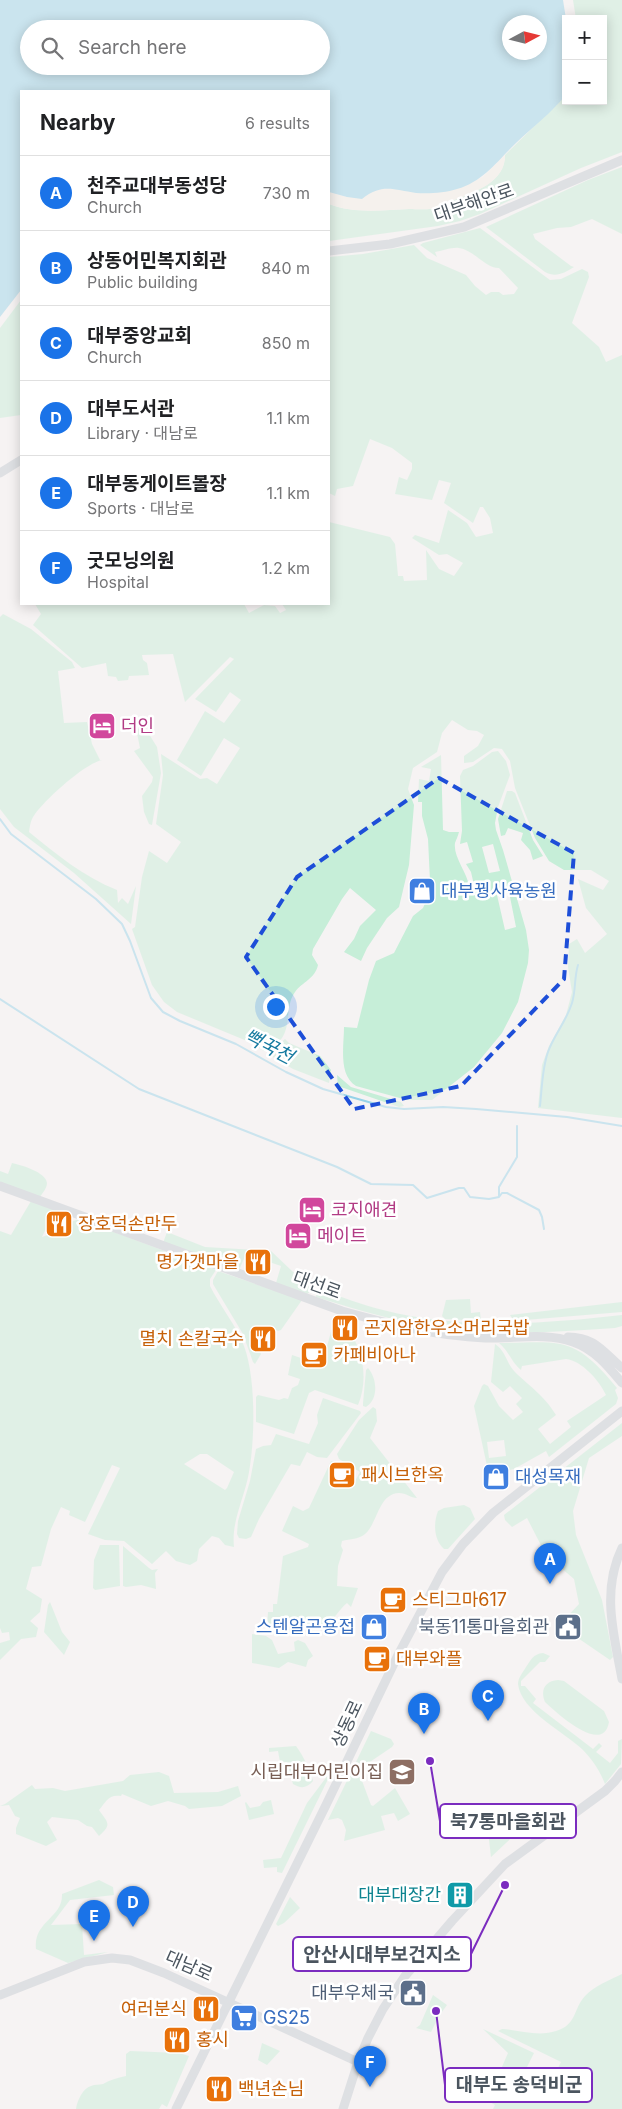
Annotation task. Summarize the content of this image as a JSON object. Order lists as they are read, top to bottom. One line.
{"streets":{"street":["대부해안로","대선로","상동로","대남로"]},"crossings":[["상동로","대남로"]],"water":["뻑꾹천"],"places":{"hotel":["더인","코지애견","메이트"],"shop":["대부꿩사육농원","대성목재","스텐알곤용접"],"restaurant":["장호덕손만두","명가갯마을","곤지암한우소머리국밥","멸치 손칼국수","여러분식","홍시","백년손님"],"cafe":["카페비아나","패시브한옥","스티그마617","대부와플"],"public building":["북동11통마을회관","대부우체국"],"other":["북7통마을회관","안산시대부보건지소","대부도 송덕비군"],"school or university":["시립대부어린이집"],"building":["대부대장간"],"supermarket":["GS25"]},"north":"right","page":{"map_buttons":["+","−"],"search":"Search here","heading":["Nearby","6 results"],"list":[{"mark":"A","name":"천주교대부동성당","note":"Church","value":"730 m"},{"mark":"B","name":"상동어민복지회관","note":"Public building","value":"840 m"},{"mark":"C","name":"대부중앙교회","note":"Church","value":"850 m"},{"mark":"D","name":"대부도서관","note":"Library · 대남로","value":"1.1 km"},{"mark":"E","name":"대부동게이트볼장","note":"Sports · 대남로","value":"1.1 km"},{"mark":"F","name":"굿모닝의원","note":"Hospital","value":"1.2 km"}],"pins":["A","C","B","D","E","F"]}}
